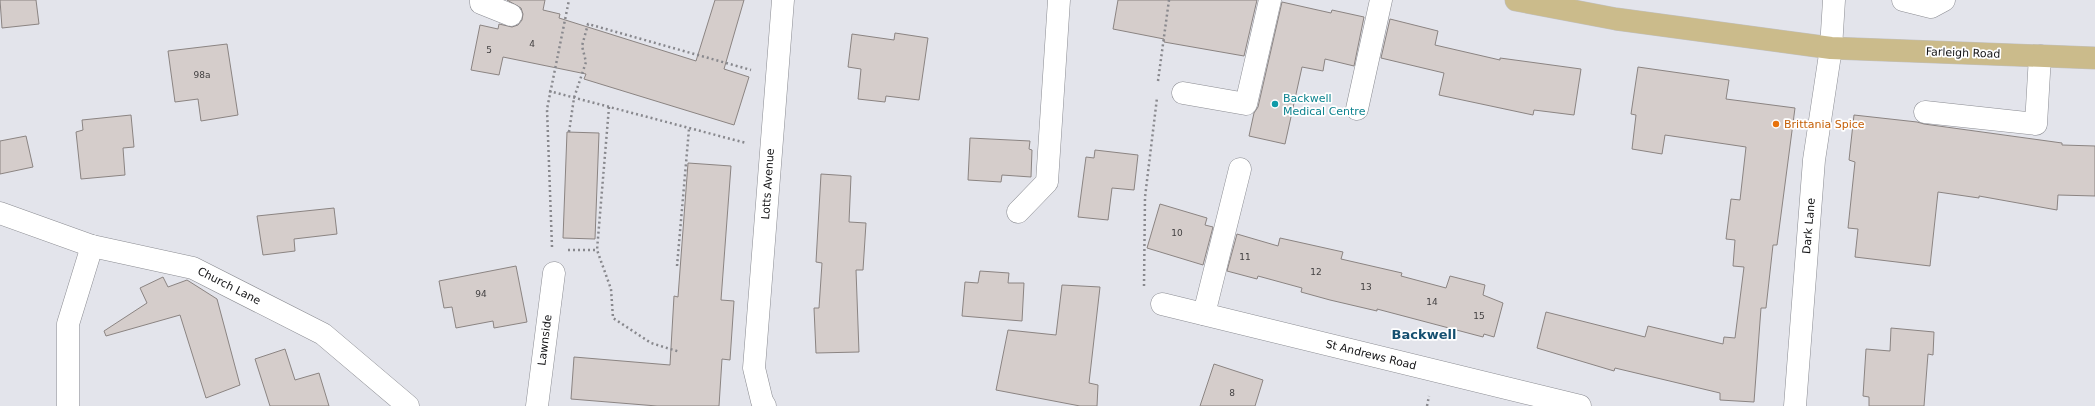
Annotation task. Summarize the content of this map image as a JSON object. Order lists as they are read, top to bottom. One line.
{"streets":{"main road":["Farleigh Road"],"street":["Lotts Avenue","Dark Lane","Church Lane","Lawnside","St Andrews Road"]},"crossings":[["Farleigh Road","Dark Lane"]],"districts":["Backwell"],"places":["Backwell Medical Centre","Brittania Spice"],"house_numbers":["4","5","98a","10","11","12","13","94","14","15","8"]}
